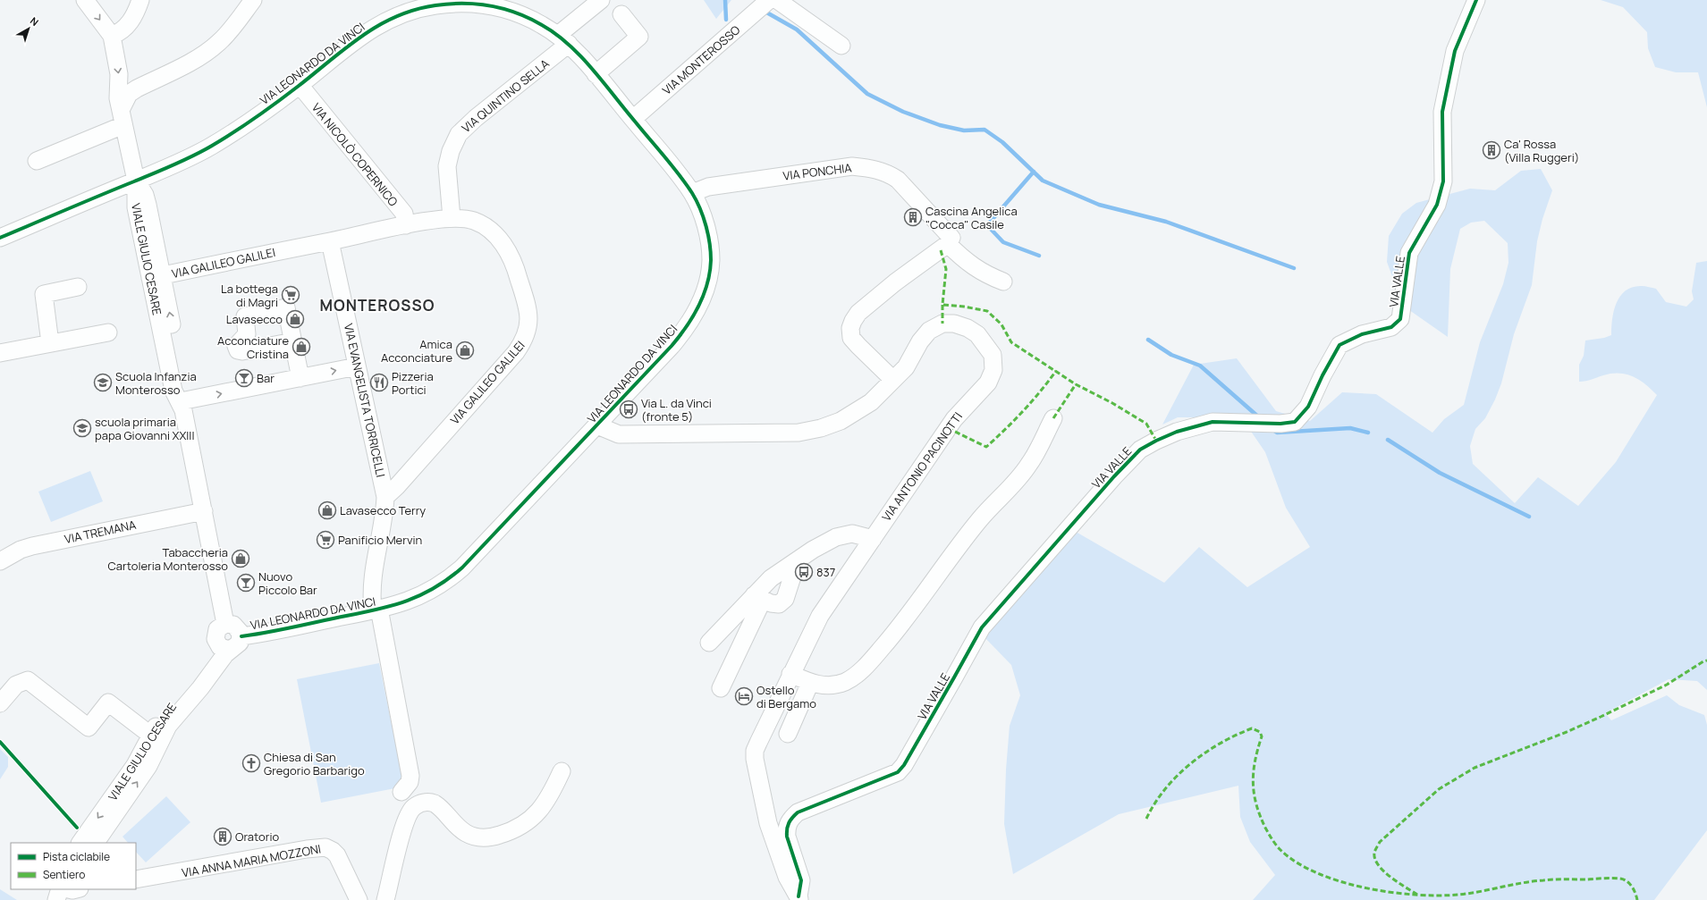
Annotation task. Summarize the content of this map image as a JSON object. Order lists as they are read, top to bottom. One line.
{"streets":{"street":["VIA MONTEROSSO","VIA LEONARDO DA VINCI","VIA QUINTINO SELLA","VIA NICOLÒ COPERNICO","VIA PONCHIA","VIALE GIULIO CESARE","VIA GALILEO GALILEI","VIA VALLE","VIA EVANGELISTA TORRICELLI","VIA ANTONIO PACINOTTI","VIA TREMANA","VIA ANNA MARIA MOZZONI"]},"crossings":[["VIA MONTEROSSO","VIA LEONARDO DA VINCI"],["VIA LEONARDO DA VINCI","VIA QUINTINO SELLA"],["VIA LEONARDO DA VINCI","VIA NICOLÒ COPERNICO"],["VIA LEONARDO DA VINCI","VIA PONCHIA"],["VIA LEONARDO DA VINCI","VIALE GIULIO CESARE"],["VIA LEONARDO DA VINCI","VIA ANTONIO PACINOTTI"],["VIA QUINTINO SELLA","VIA GALILEO GALILEI"],["VIA NICOLÒ COPERNICO","VIA GALILEO GALILEI"],["VIALE GIULIO CESARE","VIA GALILEO GALILEI"],["VIALE GIULIO CESARE","VIA TREMANA"],["VIA GALILEO GALILEI","VIA EVANGELISTA TORRICELLI"],["VIA VALLE","VIA ANTONIO PACINOTTI"]],"districts":["MONTEROSSO"],"places":{"building":["Ca' Rossa (Villa Ruggeri)","Cascina Angelica \"Cocca\" Casile","Oratorio"],"supermarket":["La bottega di Magri","Panificio Mervin"],"shop":["Lavasecco","Acconciature Cristina","Amica Acconciature","Lavasecco Terry","Tabaccheria Cartoleria Monterosso"],"bar":["Bar","Nuovo Piccolo Bar"],"school or university":["Scuola Infanzia Monterosso","scuola primaria papa Giovanni XXIII"],"restaurant":["Pizzeria Portici"],"bus stop":["Via L. da Vinci (fronte 5)","837"],"hotel":["Ostello di Bergamo"],"church":["Chiesa di San Gregorio Barbarigo"]},"legend":["Pista ciclabile","Sentiero"],"north":"top right"}
